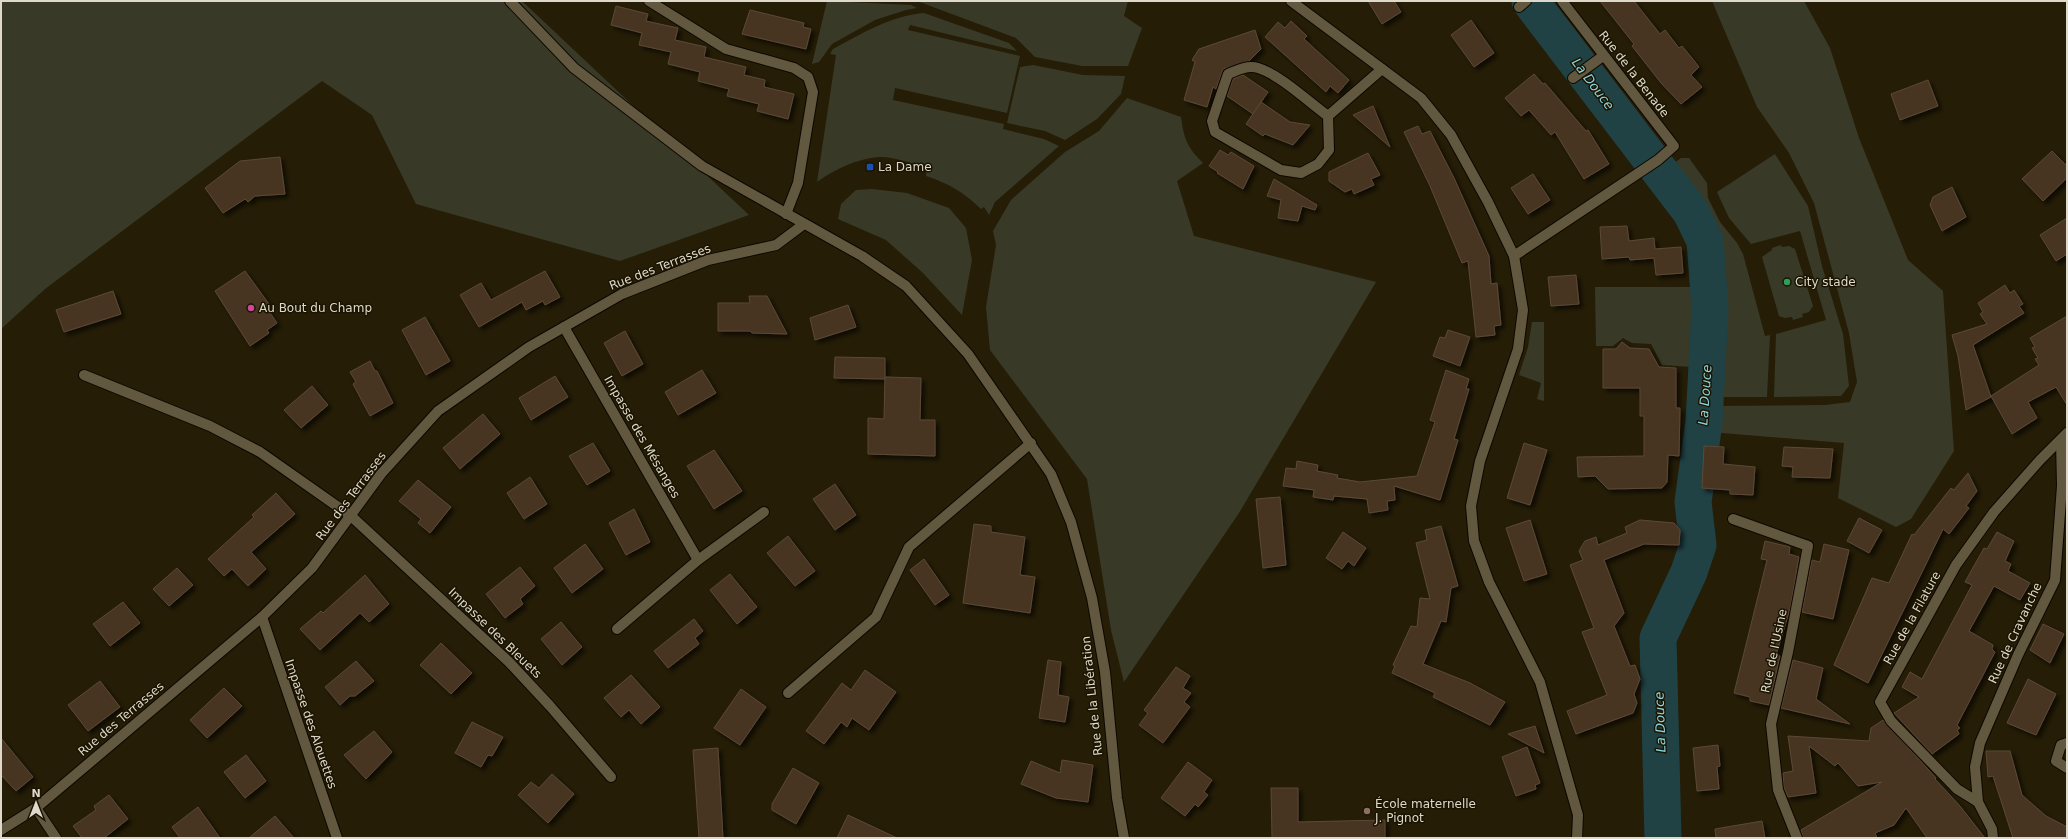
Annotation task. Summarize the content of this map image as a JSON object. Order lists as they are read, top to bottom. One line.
{"streets":{"street":["Rue de la Benade","Rue des Terrasses","Impasse des Mésanges","Rue de la Filature","Impasse des Bleuets","Rue de Cravanche","Rue de l'Usine","Rue de la Libération","Impasse des Alouettes"]},"crossings":[["Rue des Terrasses","Impasse des Mésanges"],["Rue des Terrasses","Impasse des Bleuets"],["Rue des Terrasses","Rue de la Libération"],["Rue des Terrasses","Impasse des Alouettes"],["Rue de la Filature","Rue de Cravanche"]],"water":["La Douce"],"places":{"transit":["La Dame"],"other":["City stade","Au Bout du Champ","École maternelle J. Pignot"]},"north":"top"}
